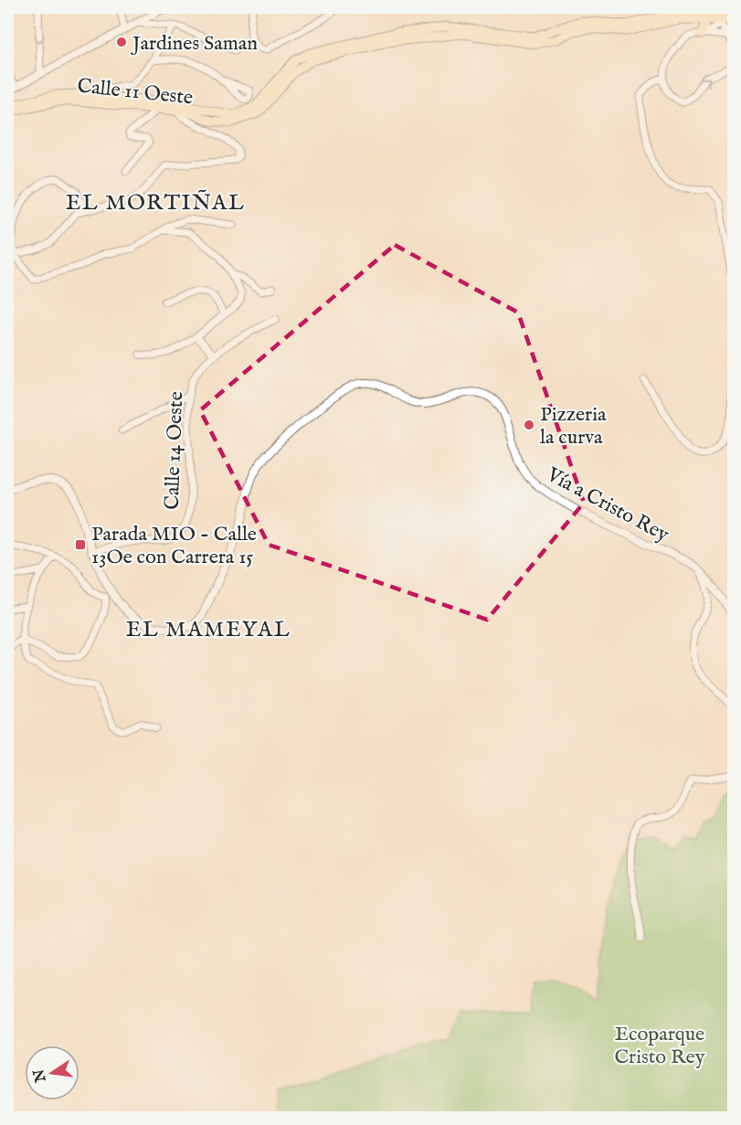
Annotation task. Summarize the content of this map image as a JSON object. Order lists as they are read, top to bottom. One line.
{"streets":{"main road":["Calle 11 Oeste"],"street":["Calle 14 Oeste","Vía a Cristo Rey"]},"crossings":[["Calle 14 Oeste","Vía a Cristo Rey"]],"districts":["EL MORTIÑAL","EL MAMEYAL"],"parks":["Ecoparque Cristo Rey"],"places":{"other":["Jardines Saman","Pizzeria la curva"],"transit":["Parada MIO - Calle 13Oe con Carrera 15"]},"north":"left"}
